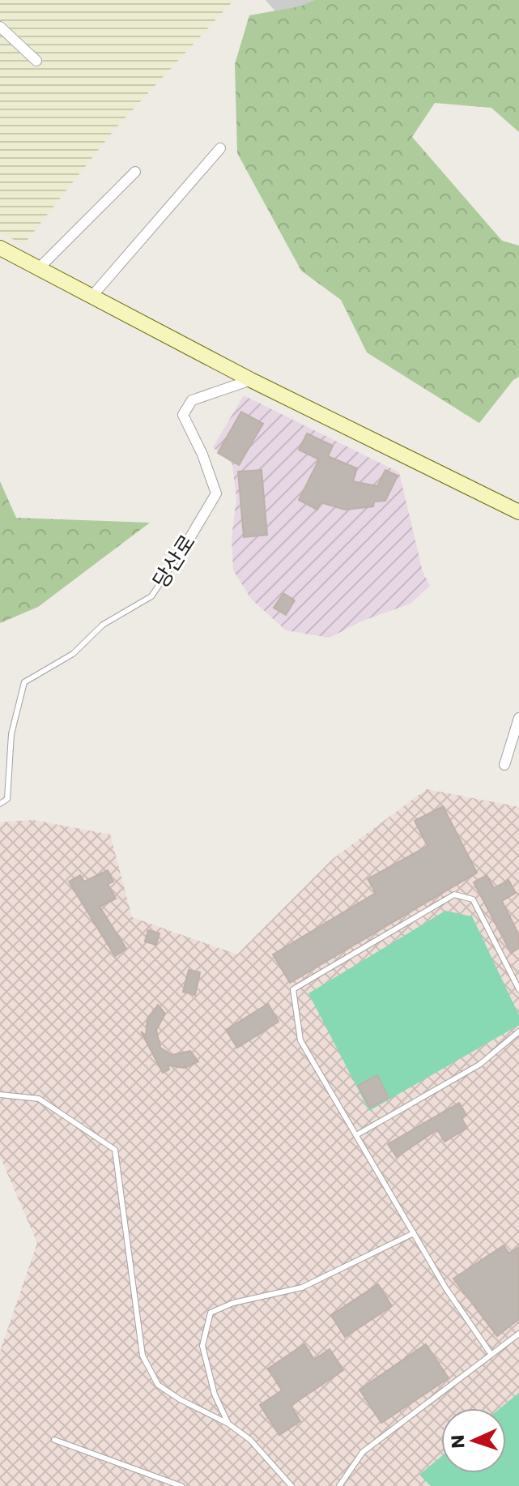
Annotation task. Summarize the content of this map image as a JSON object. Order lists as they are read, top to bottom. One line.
{"streets":{"street":["당산로"]},"north":"left"}
